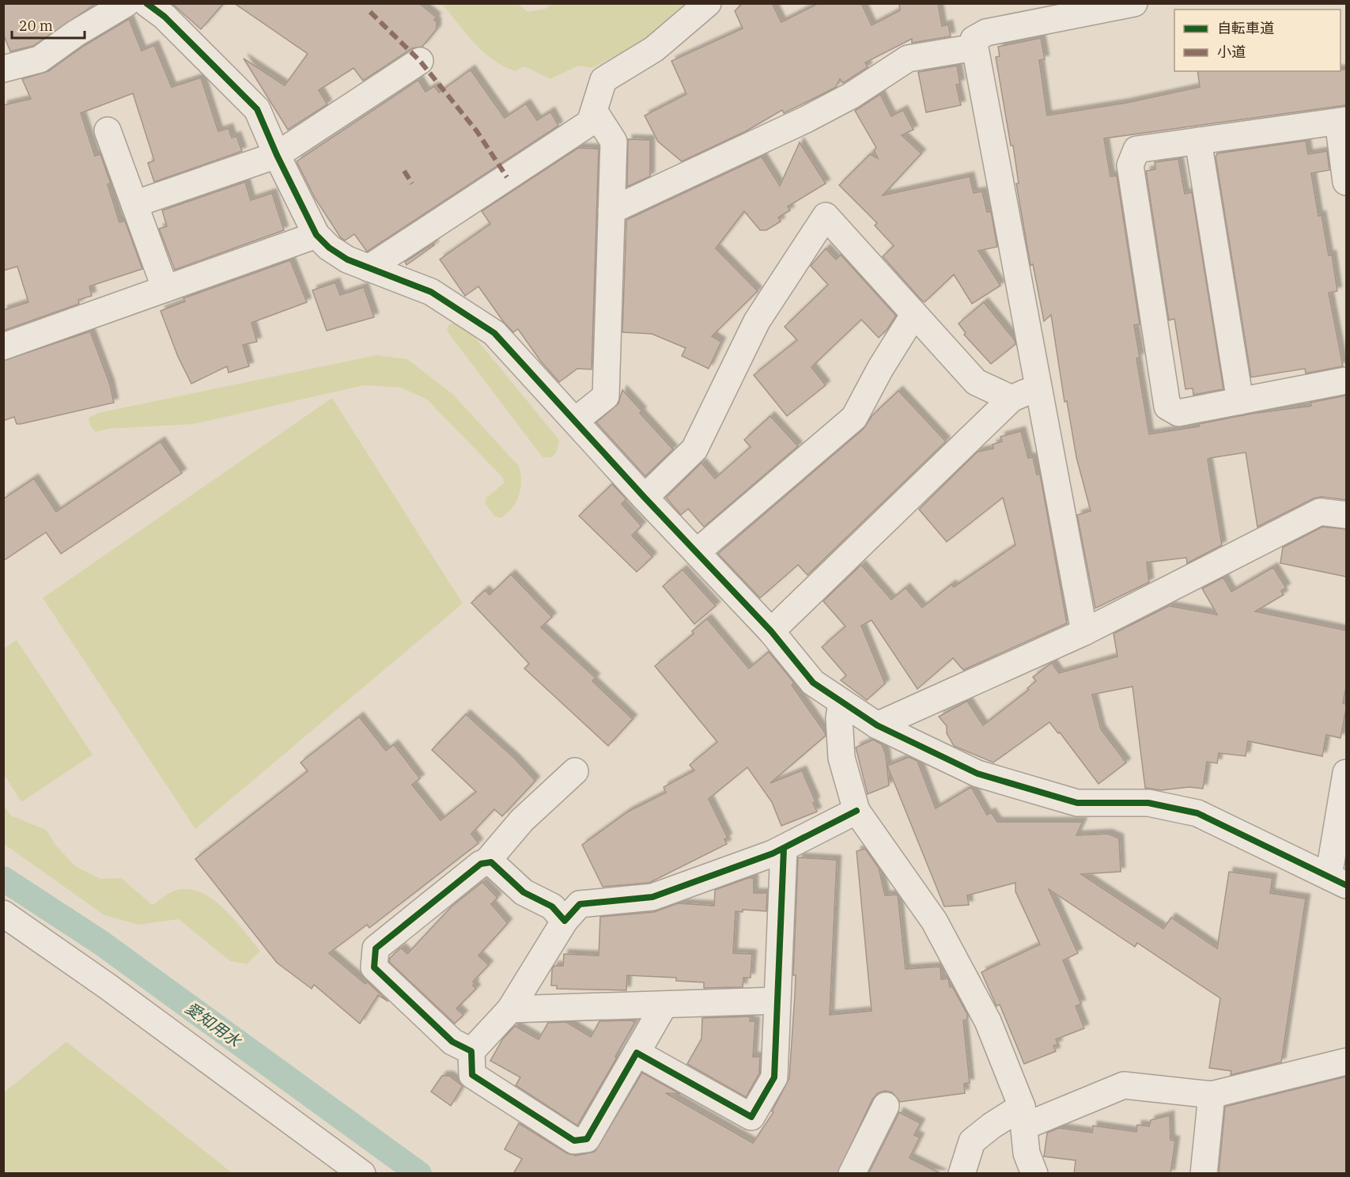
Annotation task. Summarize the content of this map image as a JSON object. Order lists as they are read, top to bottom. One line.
{"water":["愛知用水"],"legend":["自転車道","小道"],"scale_bar":"20 m"}
